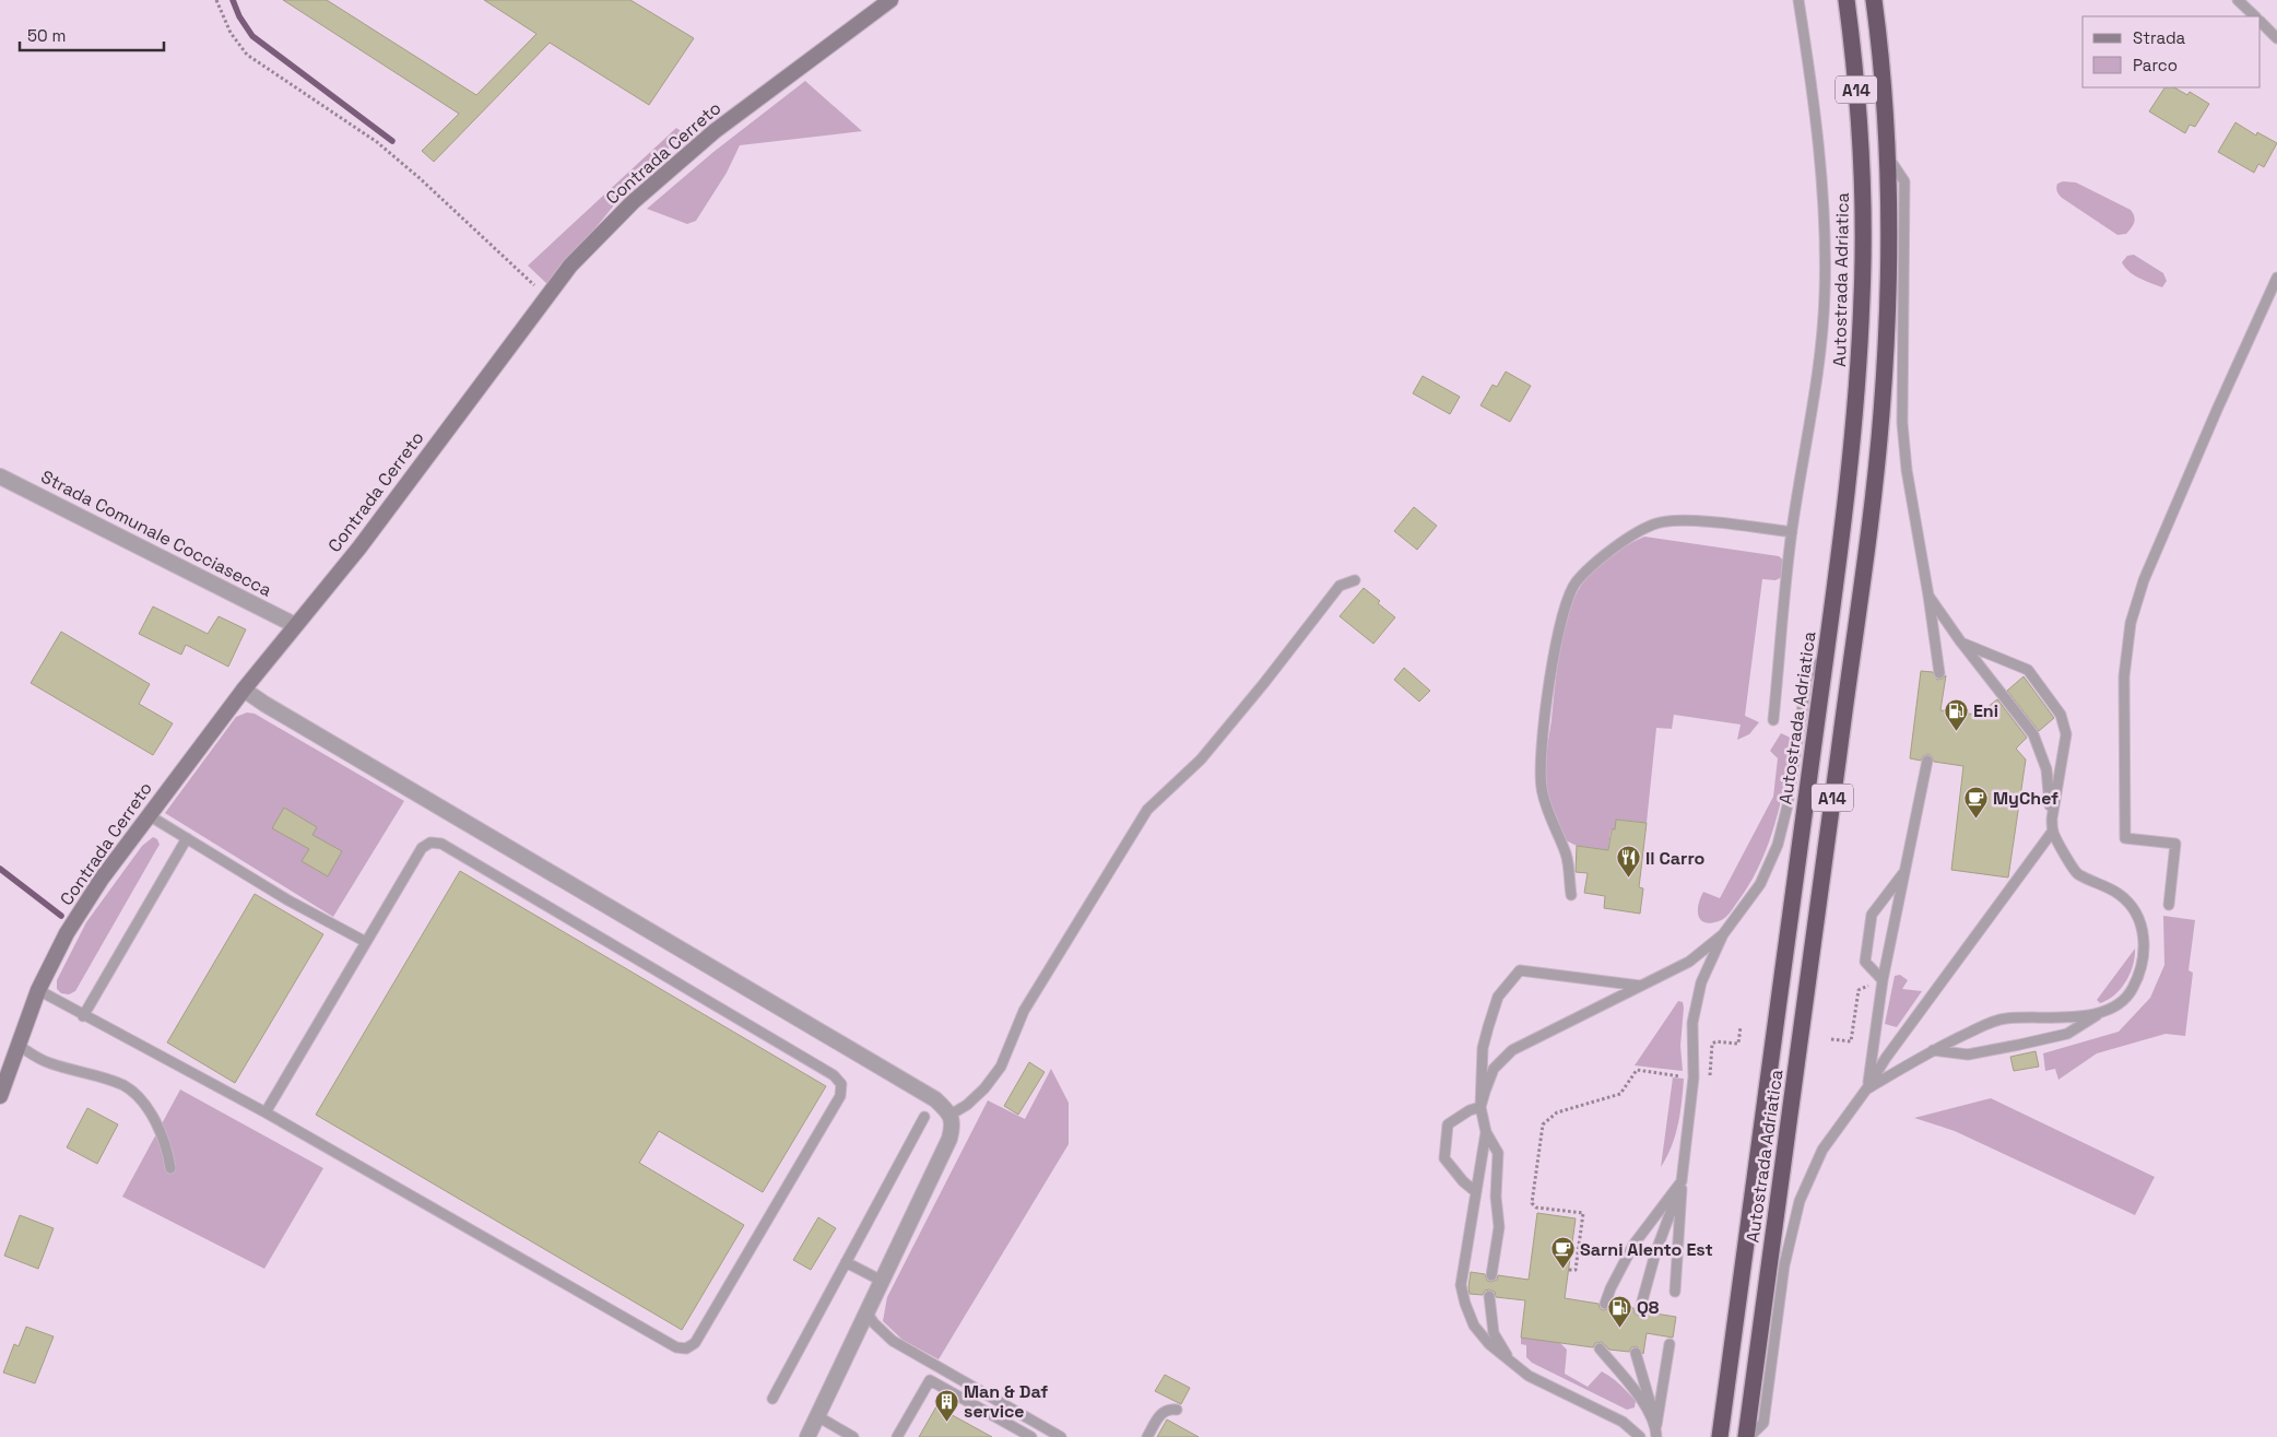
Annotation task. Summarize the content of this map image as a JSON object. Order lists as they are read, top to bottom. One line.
{"streets":{"highway":["A14","Autostrada Adriatica"],"main road":["Contrada Cerreto"],"street":["Strada Comunale Cocciasecca"]},"crossings":[["Contrada Cerreto","Strada Comunale Cocciasecca"]],"places":{"fuel station":["Eni","Q8"],"cafe":["MyChef","Sarni Alento Est"],"restaurant":["Il Carro"],"building":["Man & Daf service"]},"legend":["Strada","Parco"],"scale_bar":"50 m"}
